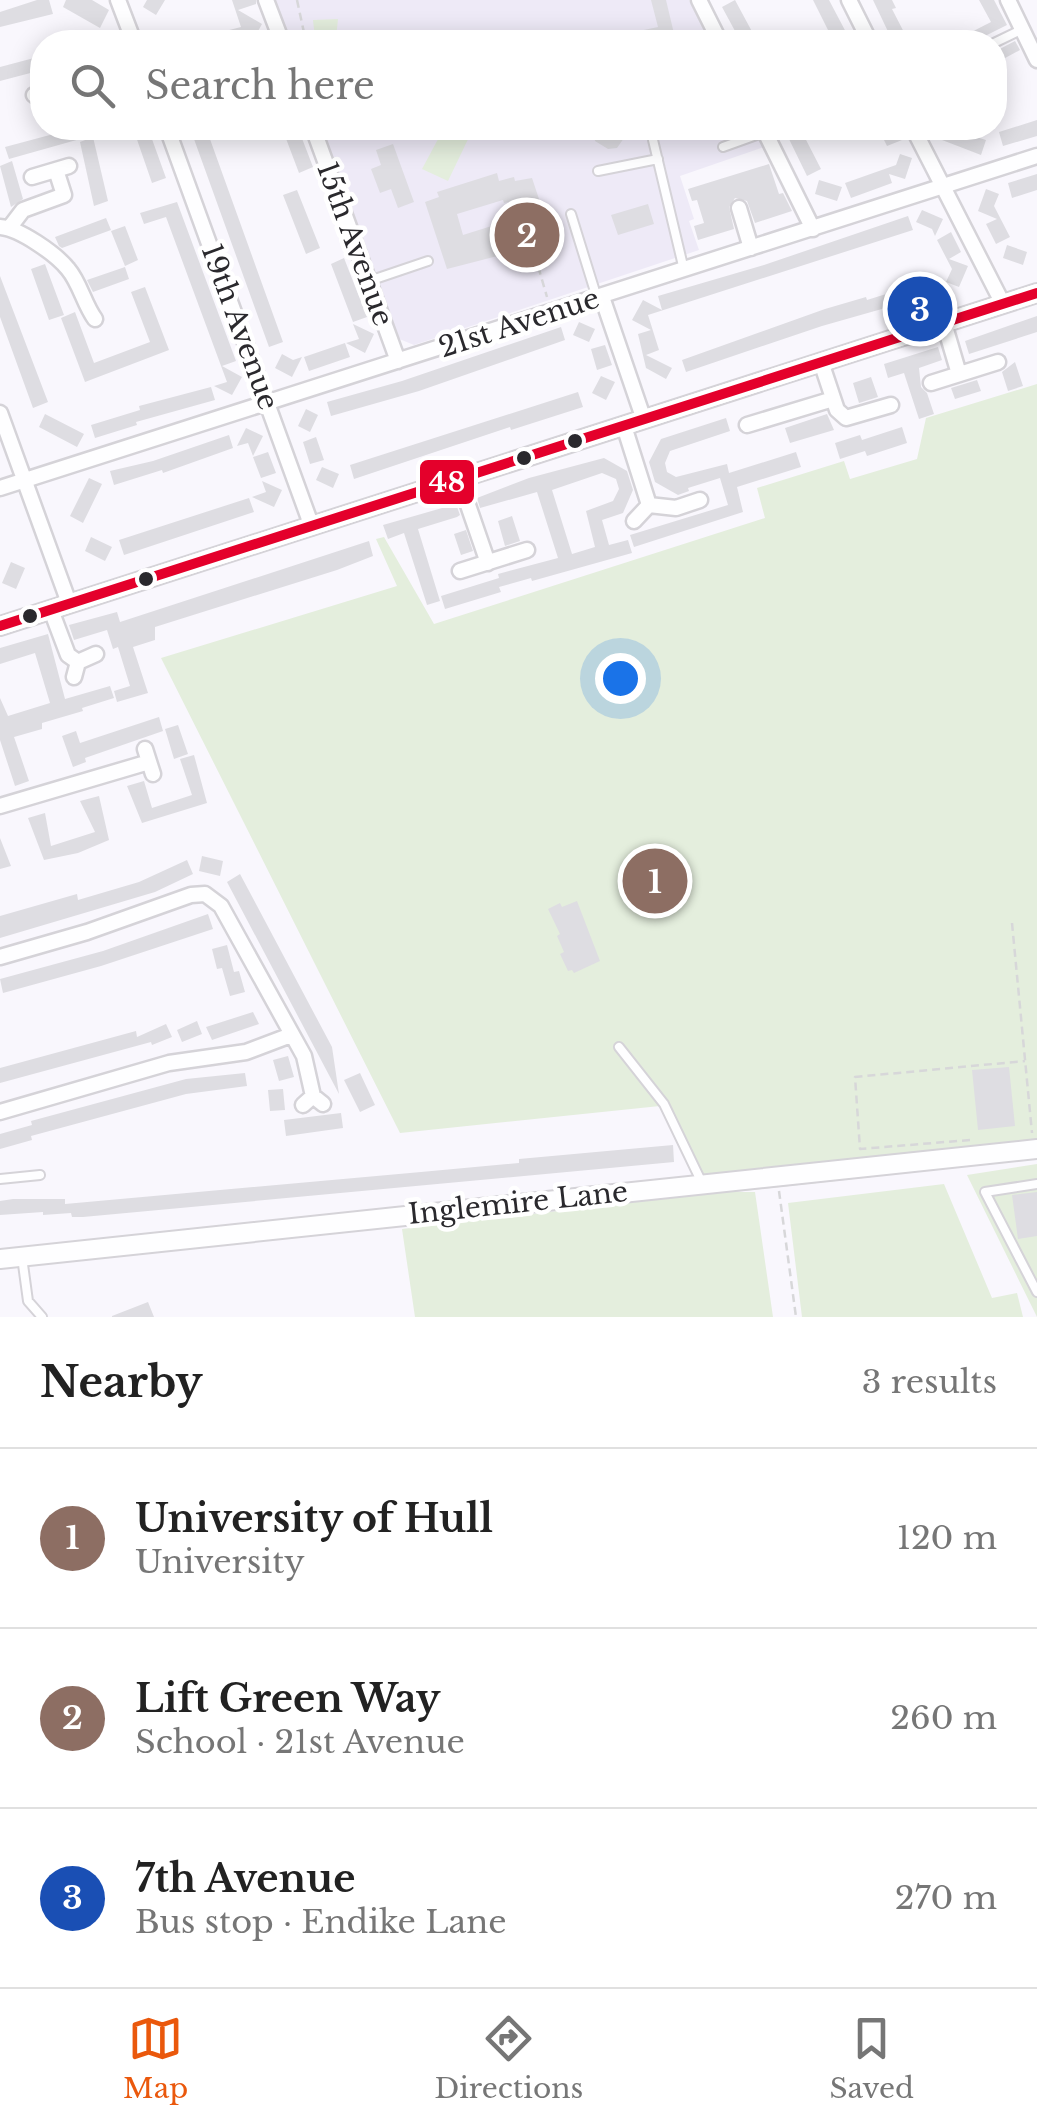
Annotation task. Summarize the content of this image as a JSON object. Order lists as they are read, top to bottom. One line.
{"streets":{"street":["15th Avenue","21st Avenue","19th Avenue","Inglemire Lane"]},"crossings":[["15th Avenue","21st Avenue"],["21st Avenue","19th Avenue"]],"lines":["transit line 48"],"page":{"search":"Search here","pins":["2","3","1"],"heading":["Nearby","3 results"],"list":[{"mark":"1","name":"University of Hull","note":"University","value":"120 m"},{"mark":"2","name":"Lift Green Way","note":"School · 21st Avenue","value":"260 m"},{"mark":"3","name":"7th Avenue","note":"Bus stop · Endike Lane","value":"270 m"}],"nav":["Map","Directions","Saved"]}}
